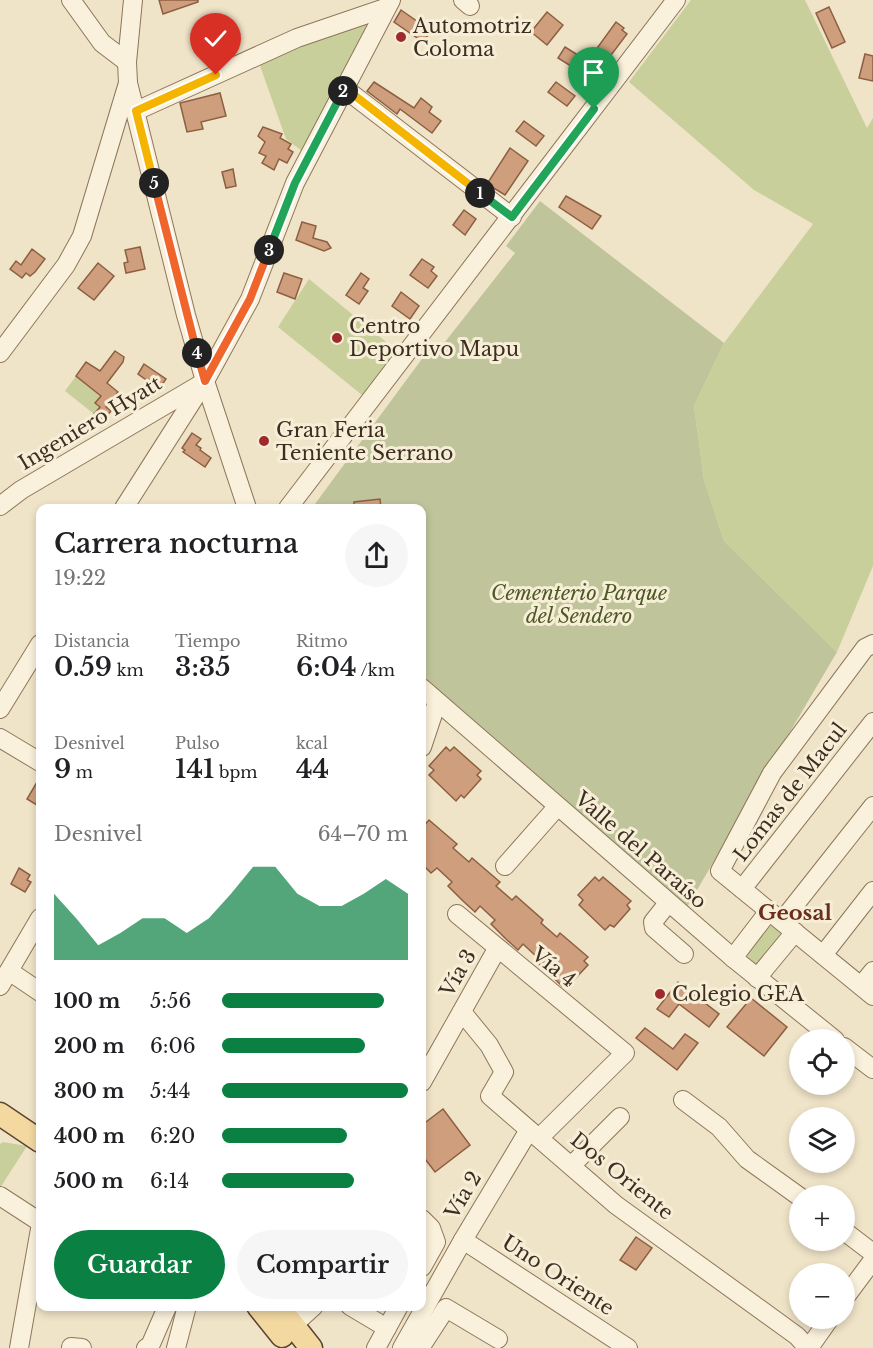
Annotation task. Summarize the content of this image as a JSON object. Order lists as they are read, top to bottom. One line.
{"streets":{"street":["Ingeniero Hyatt","Lomas de Macul","Valle del Paraíso","Vía 4","Vía 3","Dos Oriente","Vía 2","Uno Oriente"]},"crossings":[["Vía 4","Vía 3"],["Vía 4","Vía 2"],["Vía 3","Dos Oriente"],["Dos Oriente","Vía 2"],["Vía 2","Uno Oriente"]],"districts":["Geosal"],"parks":["Cementerio Parque del Sendero"],"places":["Automotriz Coloma","Centro Deportivo Mapu","Gran Feria Teniente Serrano","Colegio GEA"],"page":{"pins":["2","5","1","3","4"],"heading":["Carrera nocturna","19:22"],"stats":[["Distancia","0.59 km"],["Tiempo","3:35"],["Ritmo","6:04 /km"],["Desnivel","9 m"],["Pulso","141 bpm"],["kcal","44"]],"chart":["Desnivel","64–70 m"],"list":[{"name":"100 m","note":"5:56"},{"name":"200 m","note":"6:06"},{"name":"300 m","note":"5:44"},{"name":"400 m","note":"6:20"},{"name":"500 m","note":"6:14"}],"map_buttons":["+","−"],"buttons":["Guardar","Compartir"]}}
